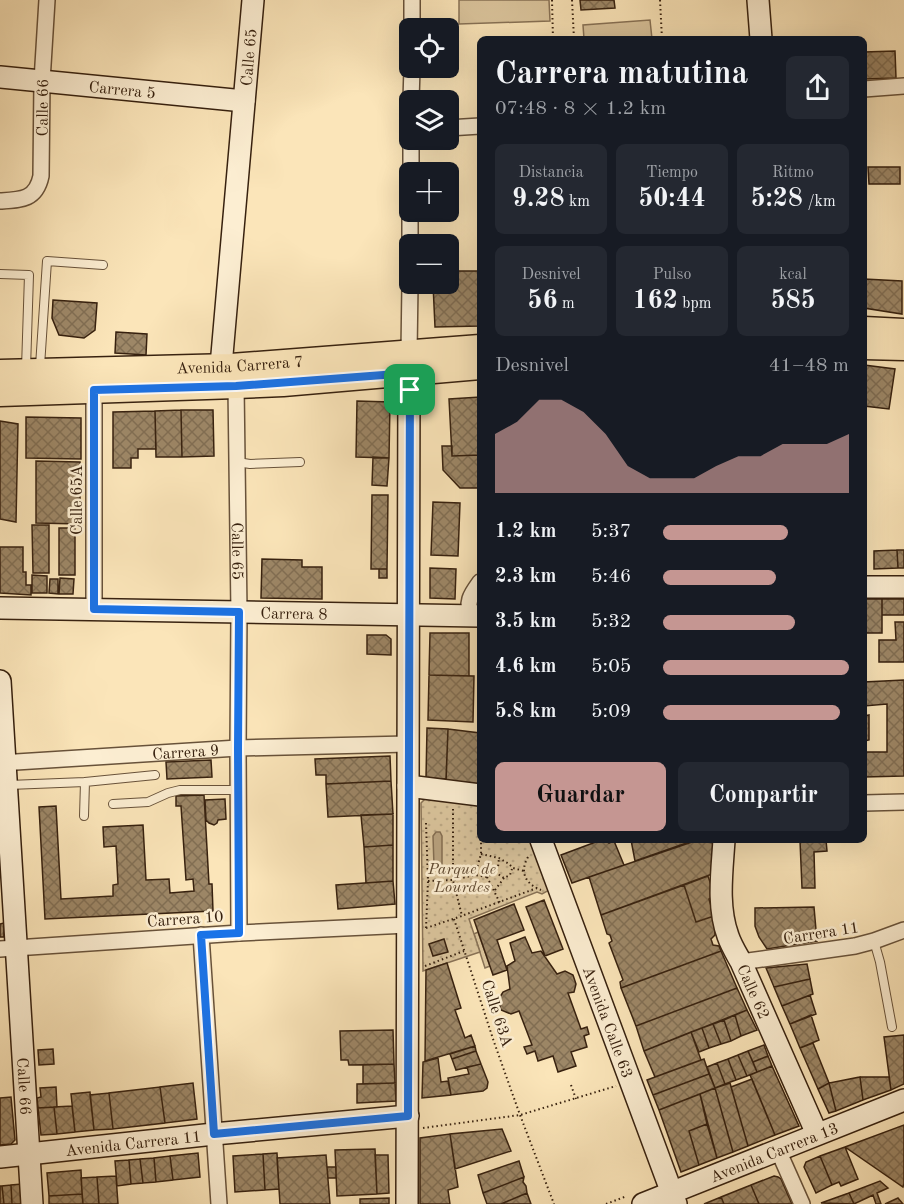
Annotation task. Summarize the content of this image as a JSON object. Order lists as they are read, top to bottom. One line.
{"streets":{"main road":["Avenida Carrera 7"],"street":["Calle 65","Carrera 5","Calle 66","Calle 65A","Carrera 8","Carrera 9","Carrera 10","Carrera 11","Calle 62","Avenida Calle 63","Avenida Carrera 11","Avenida Carrera 13"],"path":["Calle 63A"]},"crossings":[["Calle 65","Carrera 5"],["Calle 65","Avenida Carrera 7"],["Calle 65","Carrera 8"],["Calle 65","Carrera 9"],["Calle 65","Carrera 10"],["Carrera 5","Calle 66"],["Calle 66","Carrera 9"],["Calle 66","Carrera 10"],["Calle 66","Avenida Carrera 11"],["Avenida Carrera 7","Calle 65A"],["Calle 65A","Carrera 8"],["Carrera 11","Calle 62"],["Calle 62","Avenida Carrera 13"],["Avenida Calle 63","Avenida Carrera 13"]],"parks":["Parque de Lourdes"],"page":{"map_buttons":["+","−"],"heading":["Carrera matutina","07:48 · 8 × 1.2 km"],"stats":[["Distancia","9.28 km"],["Tiempo","50:44"],["Ritmo","5:28 /km"],["Desnivel","56 m"],["Pulso","162 bpm"],["kcal","585"]],"chart":["Desnivel","41–48 m"],"list":[{"name":"1.2 km","note":"5:37"},{"name":"2.3 km","note":"5:46"},{"name":"3.5 km","note":"5:32"},{"name":"4.6 km","note":"5:05"},{"name":"5.8 km","note":"5:09"}],"buttons":["Guardar","Compartir"]}}
